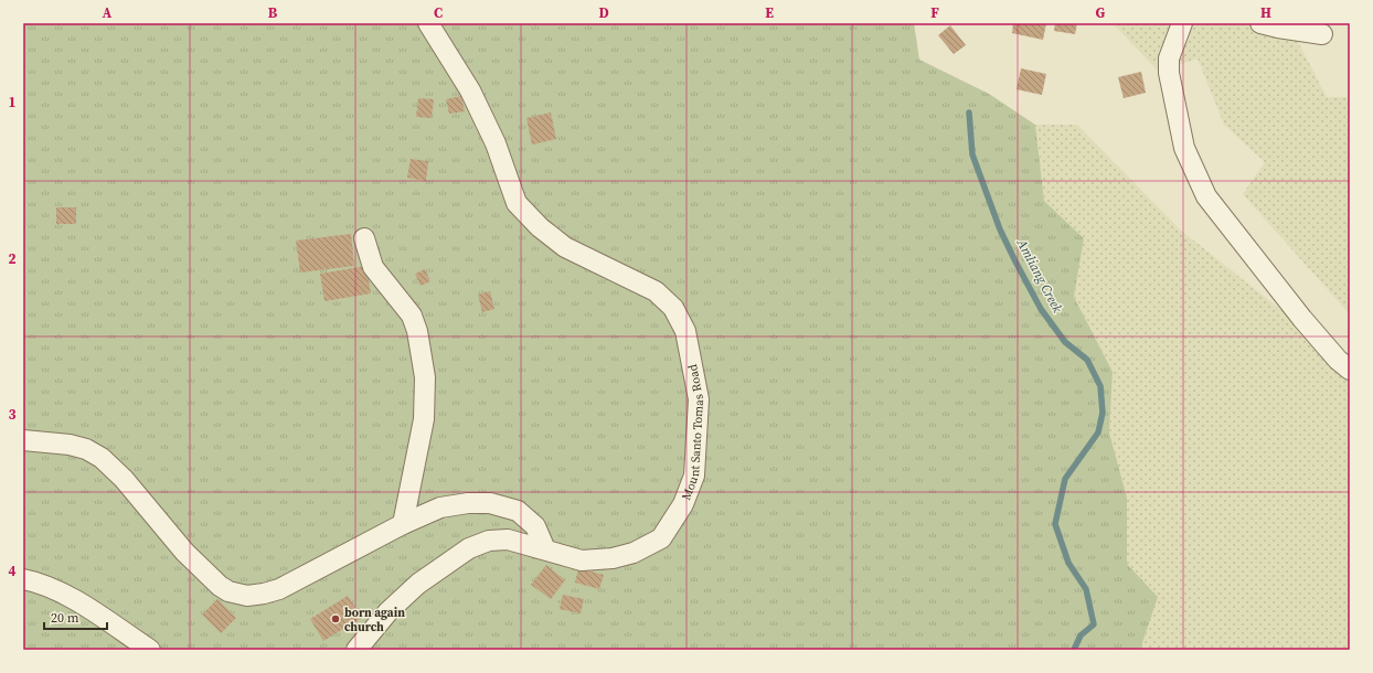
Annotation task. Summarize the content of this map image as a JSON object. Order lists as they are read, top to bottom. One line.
{"streets":{"street":["Mount Santo Tomas Road"]},"water":["Amliang Creek"],"places":["born again church"],"scale_bar":"20 m","grid":{"columns":["A","B","C","D","E","F","G","H"],"rows":["1","2","3","4"]}}
